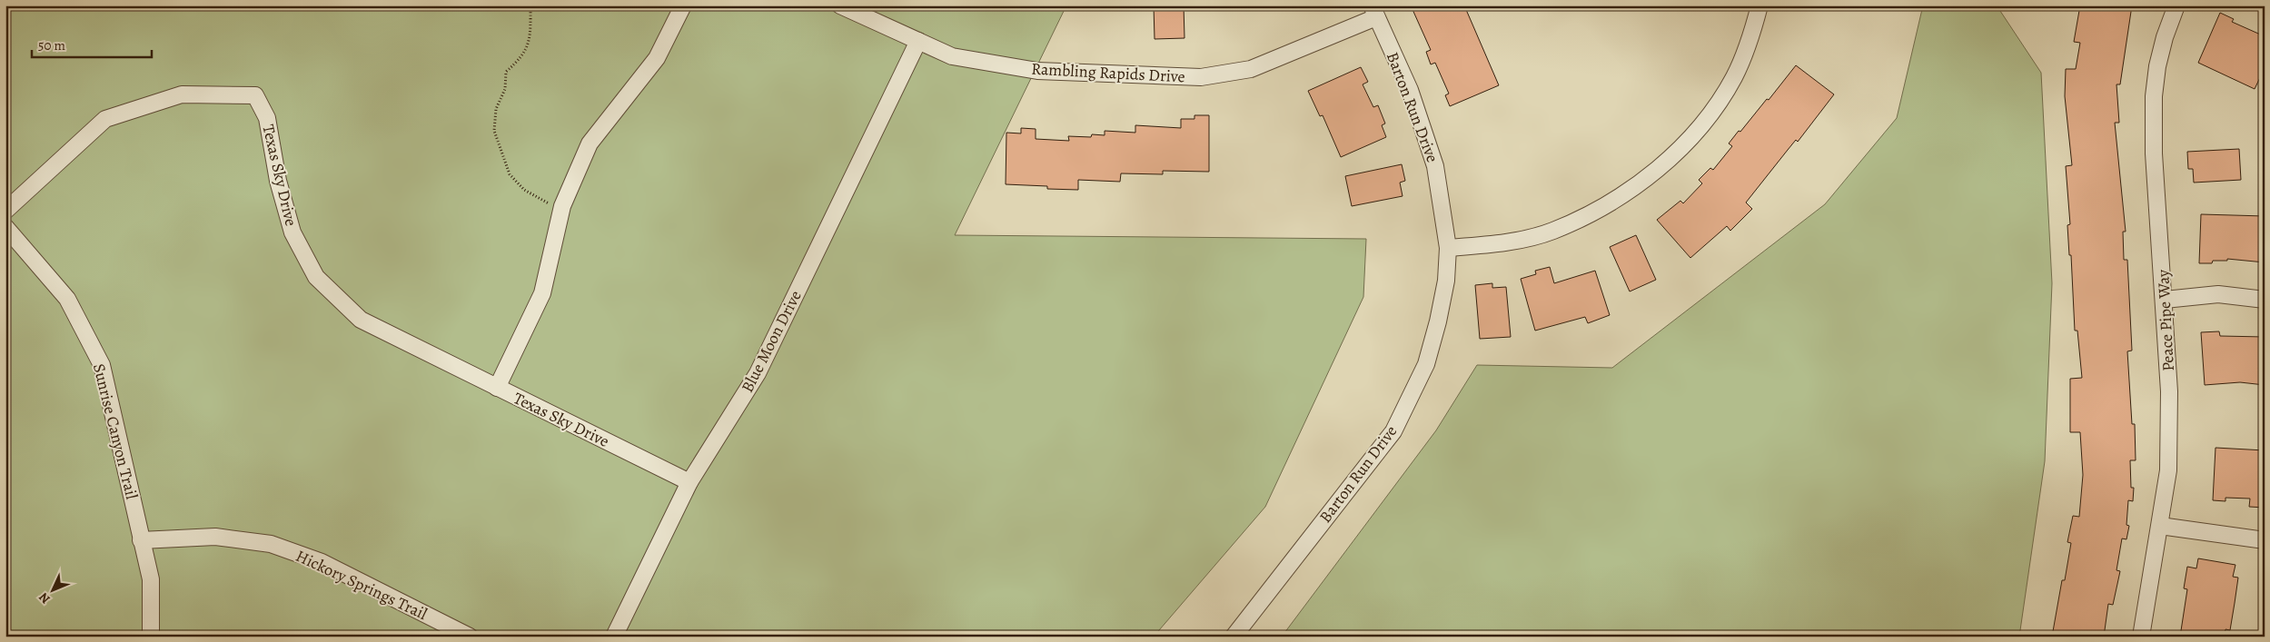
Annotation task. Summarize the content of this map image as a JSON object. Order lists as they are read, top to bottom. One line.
{"streets":{"street":["Rambling Rapids Drive","Barton Run Drive","Texas Sky Drive","Peace Pipe Way","Blue Moon Drive","Sunrise Canyon Trail","Hickory Springs Trail"]},"crossings":[["Rambling Rapids Drive","Barton Run Drive"],["Rambling Rapids Drive","Blue Moon Drive"],["Texas Sky Drive","Blue Moon Drive"],["Sunrise Canyon Trail","Hickory Springs Trail"]],"scale_bar":"50 m","north":"bottom left"}
